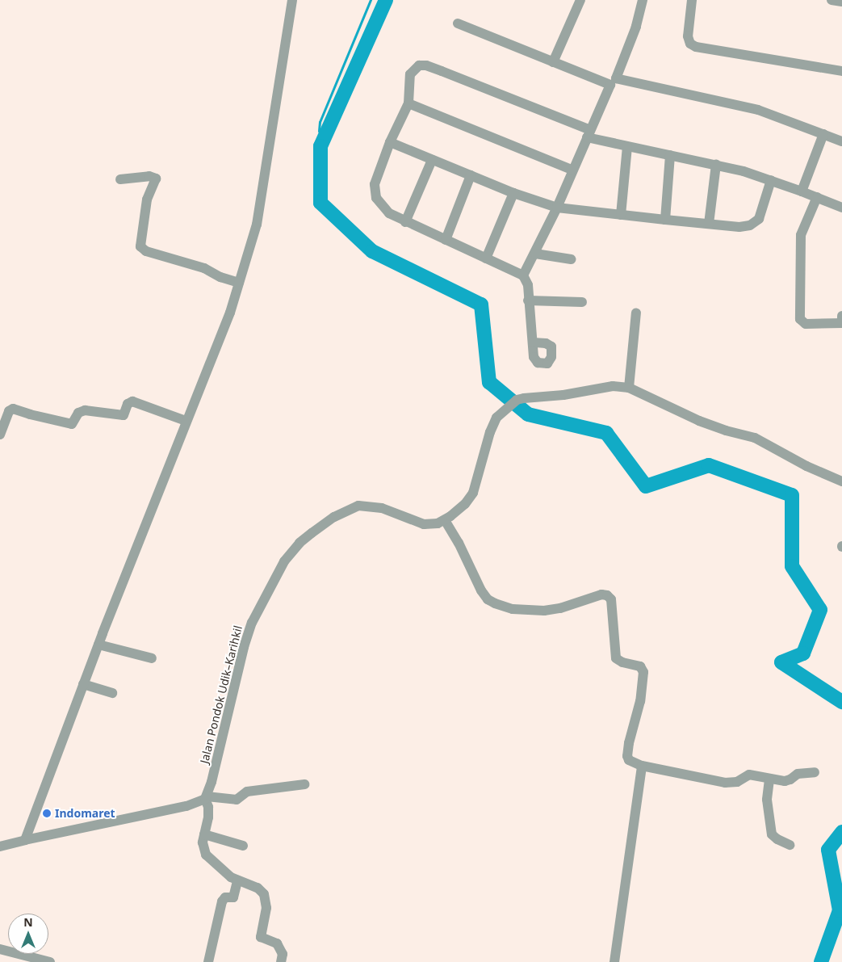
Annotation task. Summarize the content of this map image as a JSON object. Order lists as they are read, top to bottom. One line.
{"streets":{"street":["Jalan Pondok Udik–Karihkil"]},"places":["Indomaret"],"north":"top"}
